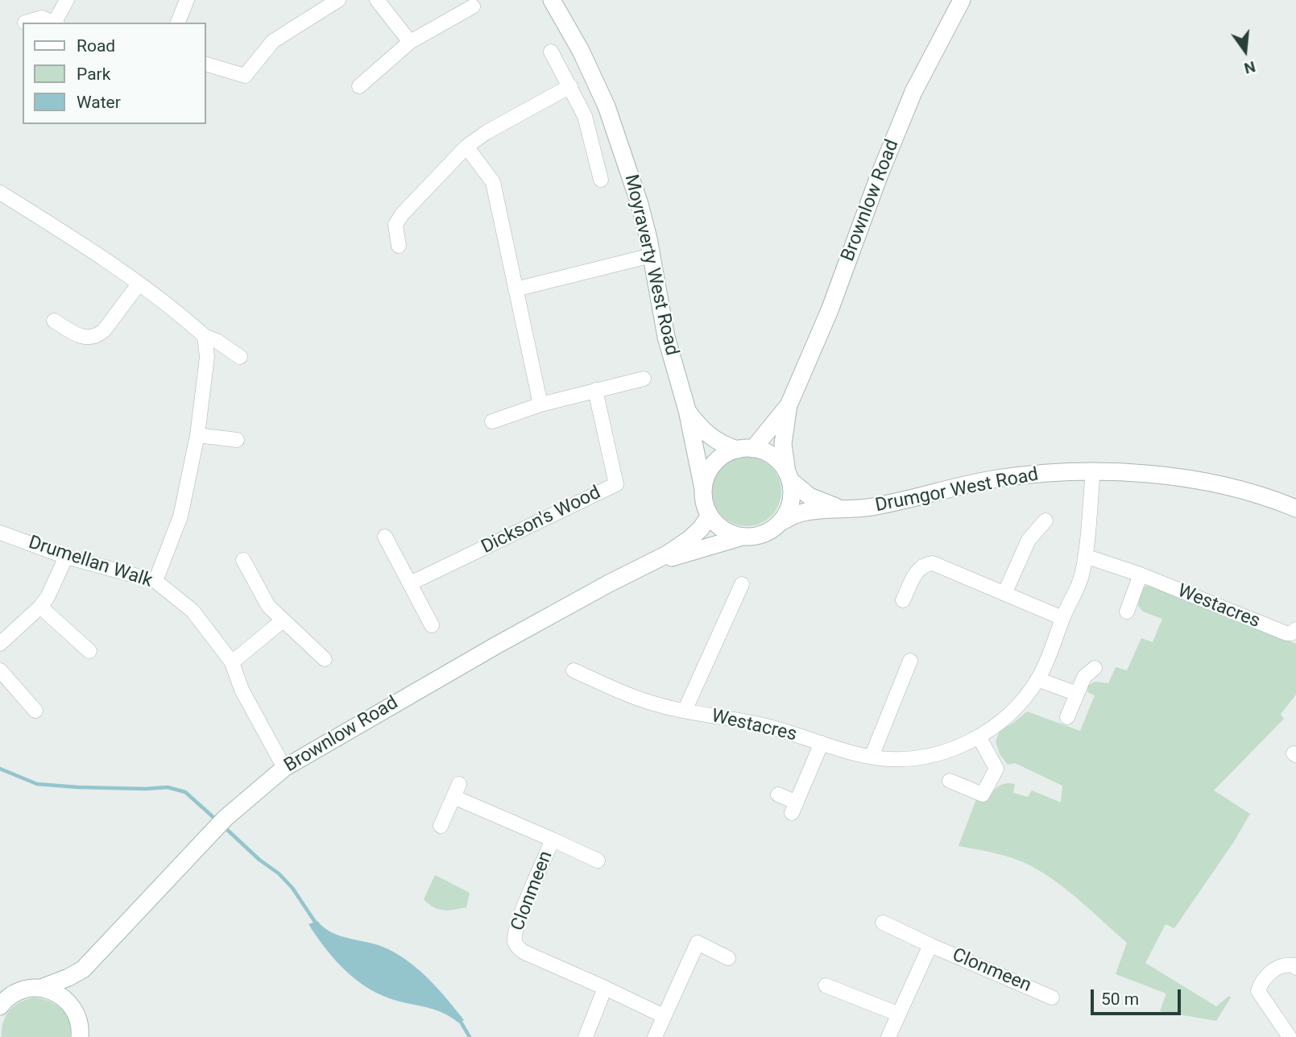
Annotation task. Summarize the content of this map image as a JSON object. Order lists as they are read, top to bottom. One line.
{"streets":{"main road":["Brownlow Road","Moyraverty West Road","Drumgor West Road"],"street":["Dickson's Wood","Drumellan Walk","Westacres","Clonmeen"]},"crossings":[["Brownlow Road","Moyraverty West Road"],["Brownlow Road","Drumgor West Road"],["Brownlow Road","Drumellan Walk"],["Moyraverty West Road","Drumgor West Road"],["Drumgor West Road","Westacres"]],"legend":["Road","Park","Water"],"scale_bar":"50 m","north":"bottom"}
